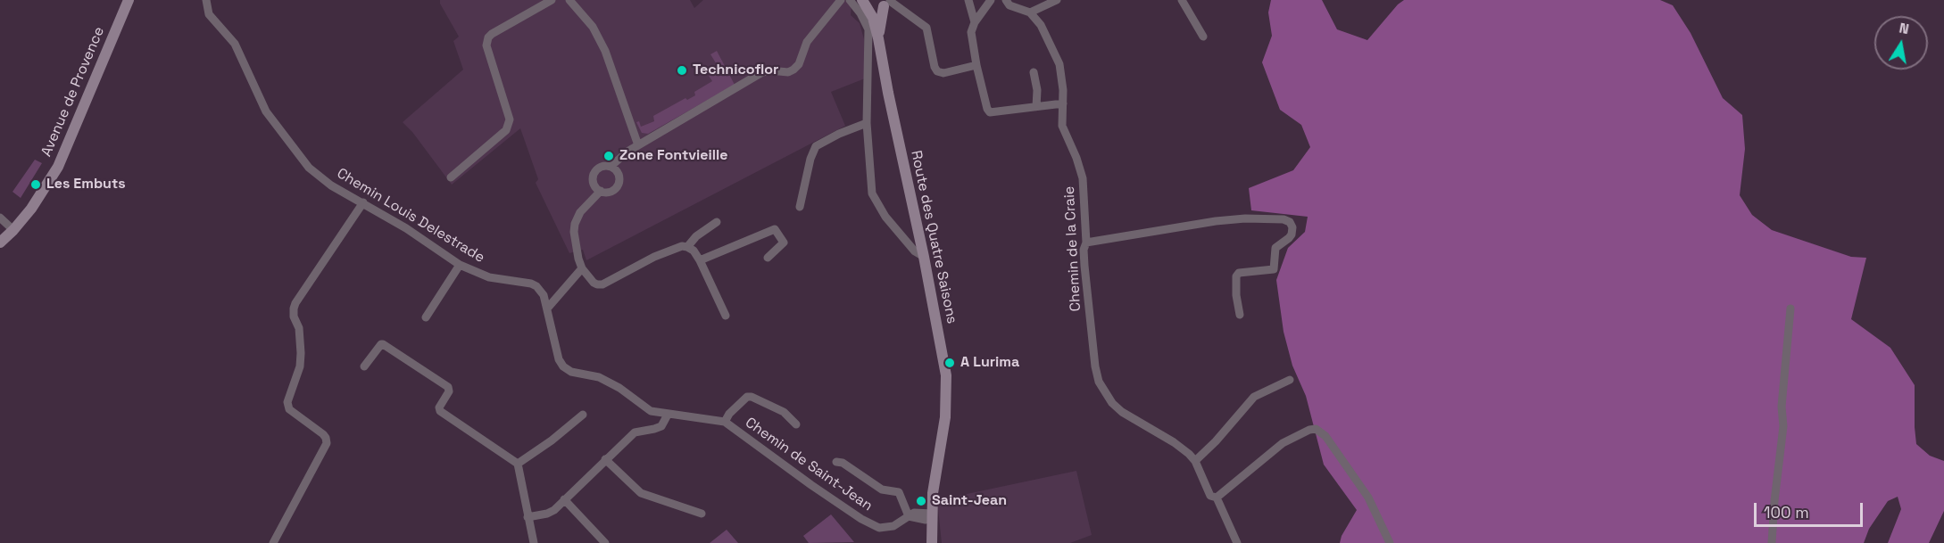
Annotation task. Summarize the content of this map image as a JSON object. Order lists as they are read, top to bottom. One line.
{"streets":{"main road":["Avenue de Provence","Route des Quatre Saisons"],"street":["Chemin Louis Delestrade","Chemin de la Craie","Chemin de Saint-Jean"]},"crossings":[["Chemin Louis Delestrade","Chemin de Saint-Jean"],["Route des Quatre Saisons","Chemin de Saint-Jean"]],"places":["Technicoflor","Zone Fontvieille","Les Embuts","A Lurima","Saint-Jean"],"scale_bar":"100 m","north":"top"}
